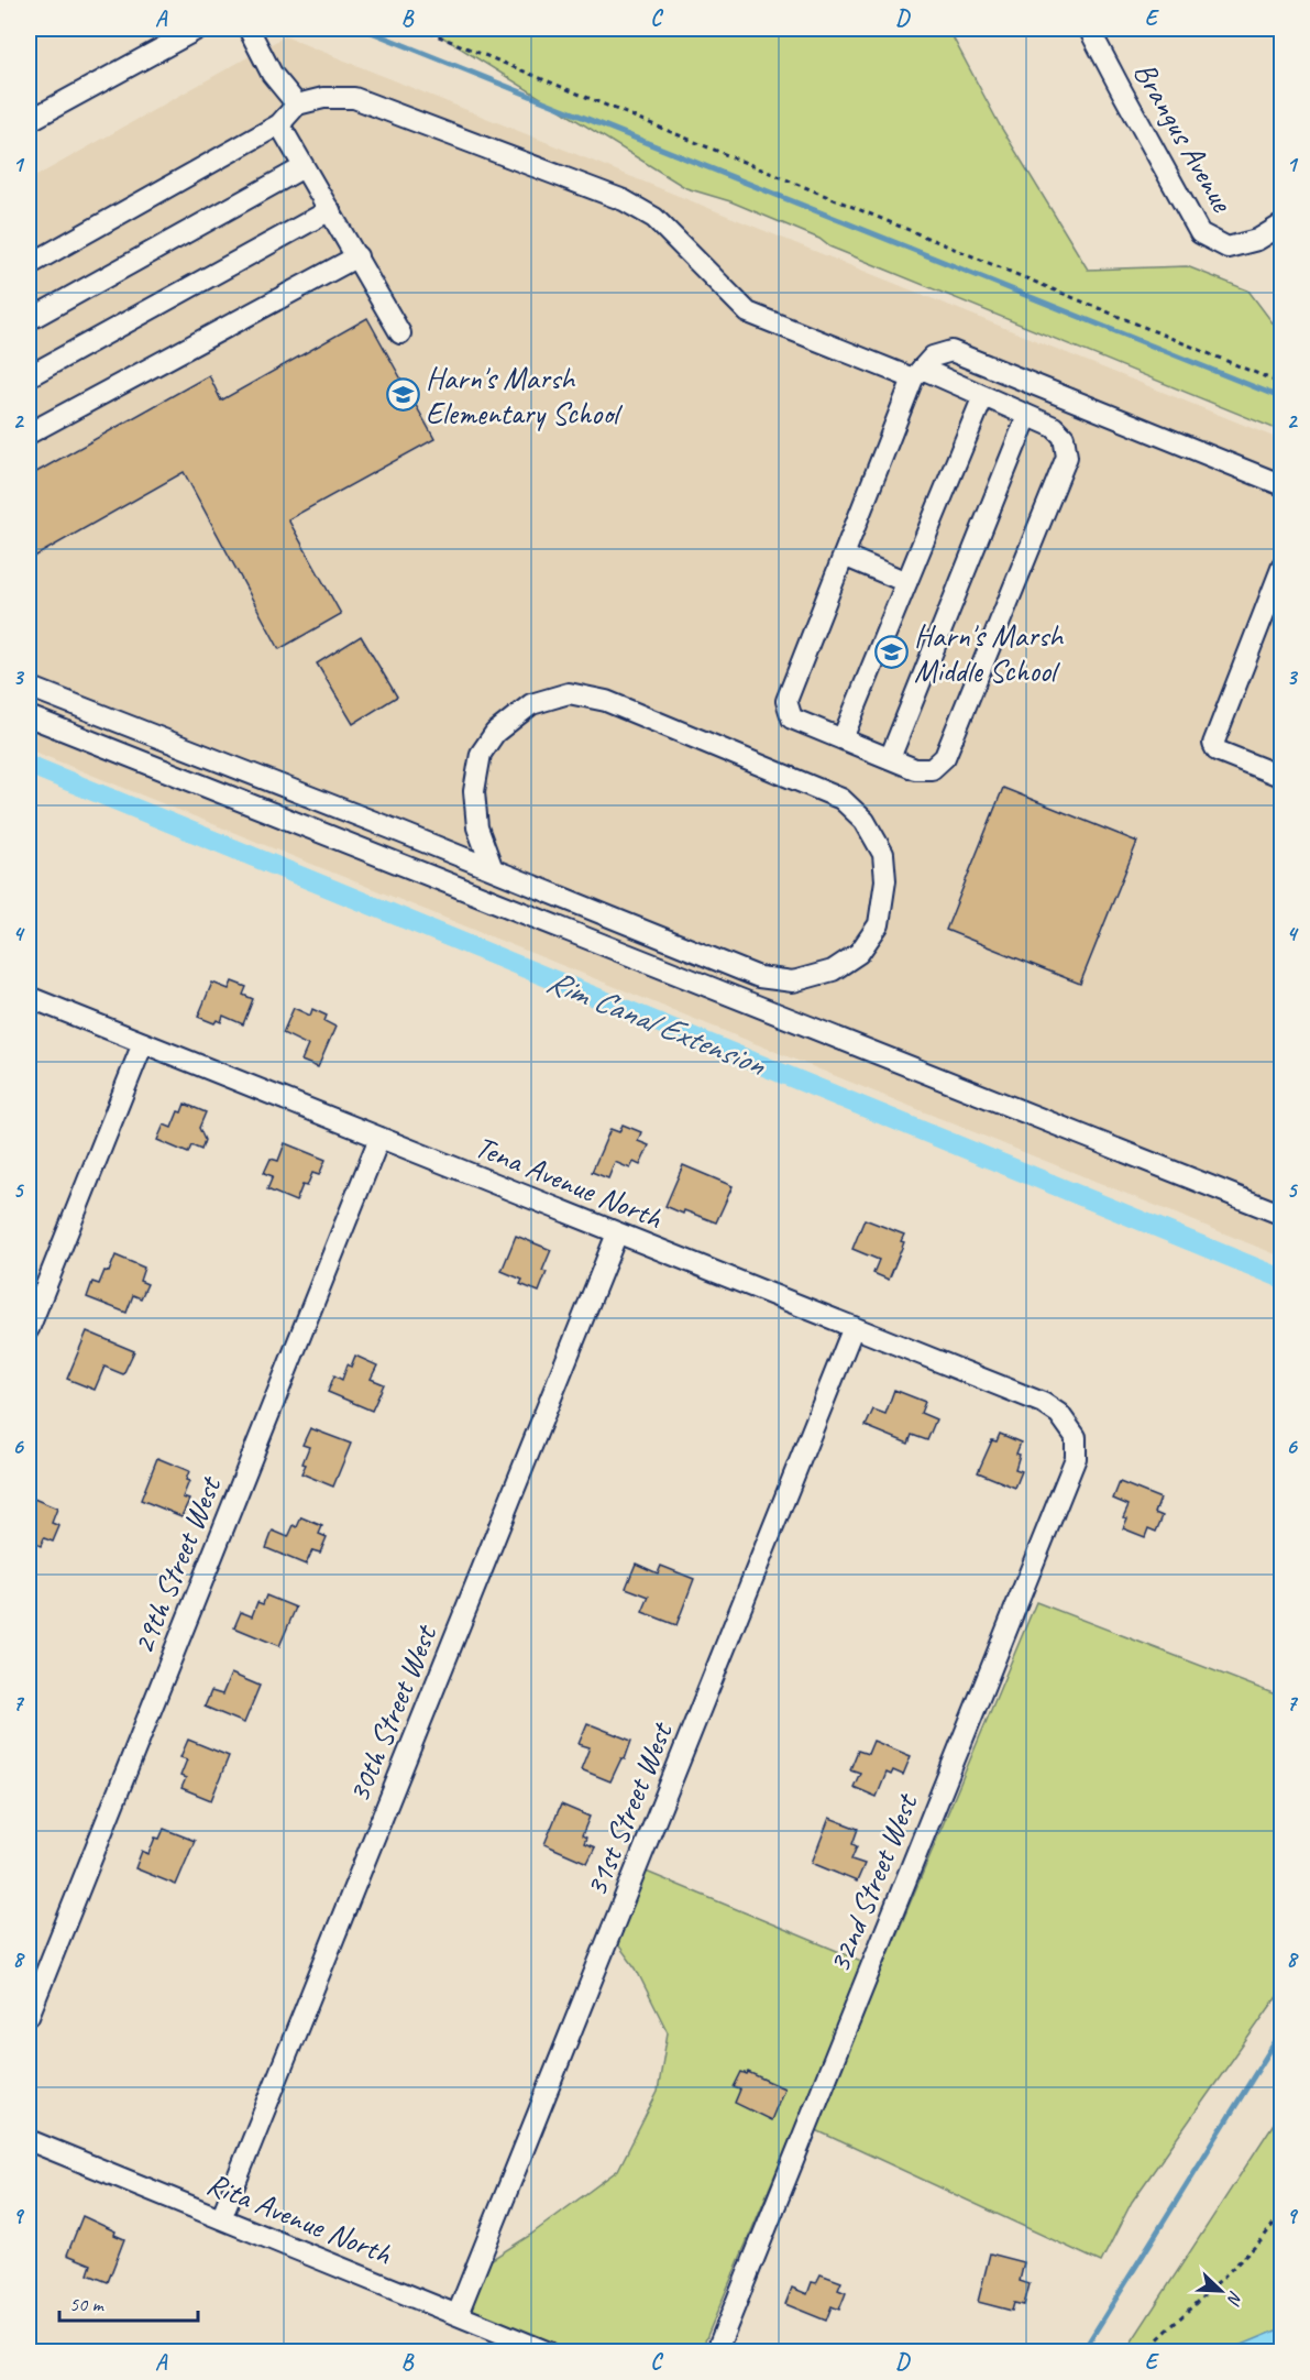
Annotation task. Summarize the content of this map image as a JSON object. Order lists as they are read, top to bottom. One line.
{"streets":{"street":["Brangus Avenue","Tena Avenue North","29th Street West","30th Street West","31st Street West","32nd Street West","Rita Avenue North"]},"crossings":[["Tena Avenue North","29th Street West"],["Tena Avenue North","30th Street West"],["Tena Avenue North","31st Street West"],["Tena Avenue North","32nd Street West"],["30th Street West","Rita Avenue North"],["31st Street West","Rita Avenue North"]],"water":["Rim Canal Extension"],"places":{"school or university":["Harn's Marsh Elementary School","Harn's Marsh Middle School"]},"scale_bar":"50 m","north":"bottom right","grid":{"columns":["A","B","C","D","E"],"rows":["1","2","3","4","5","6","7","8","9"]}}
